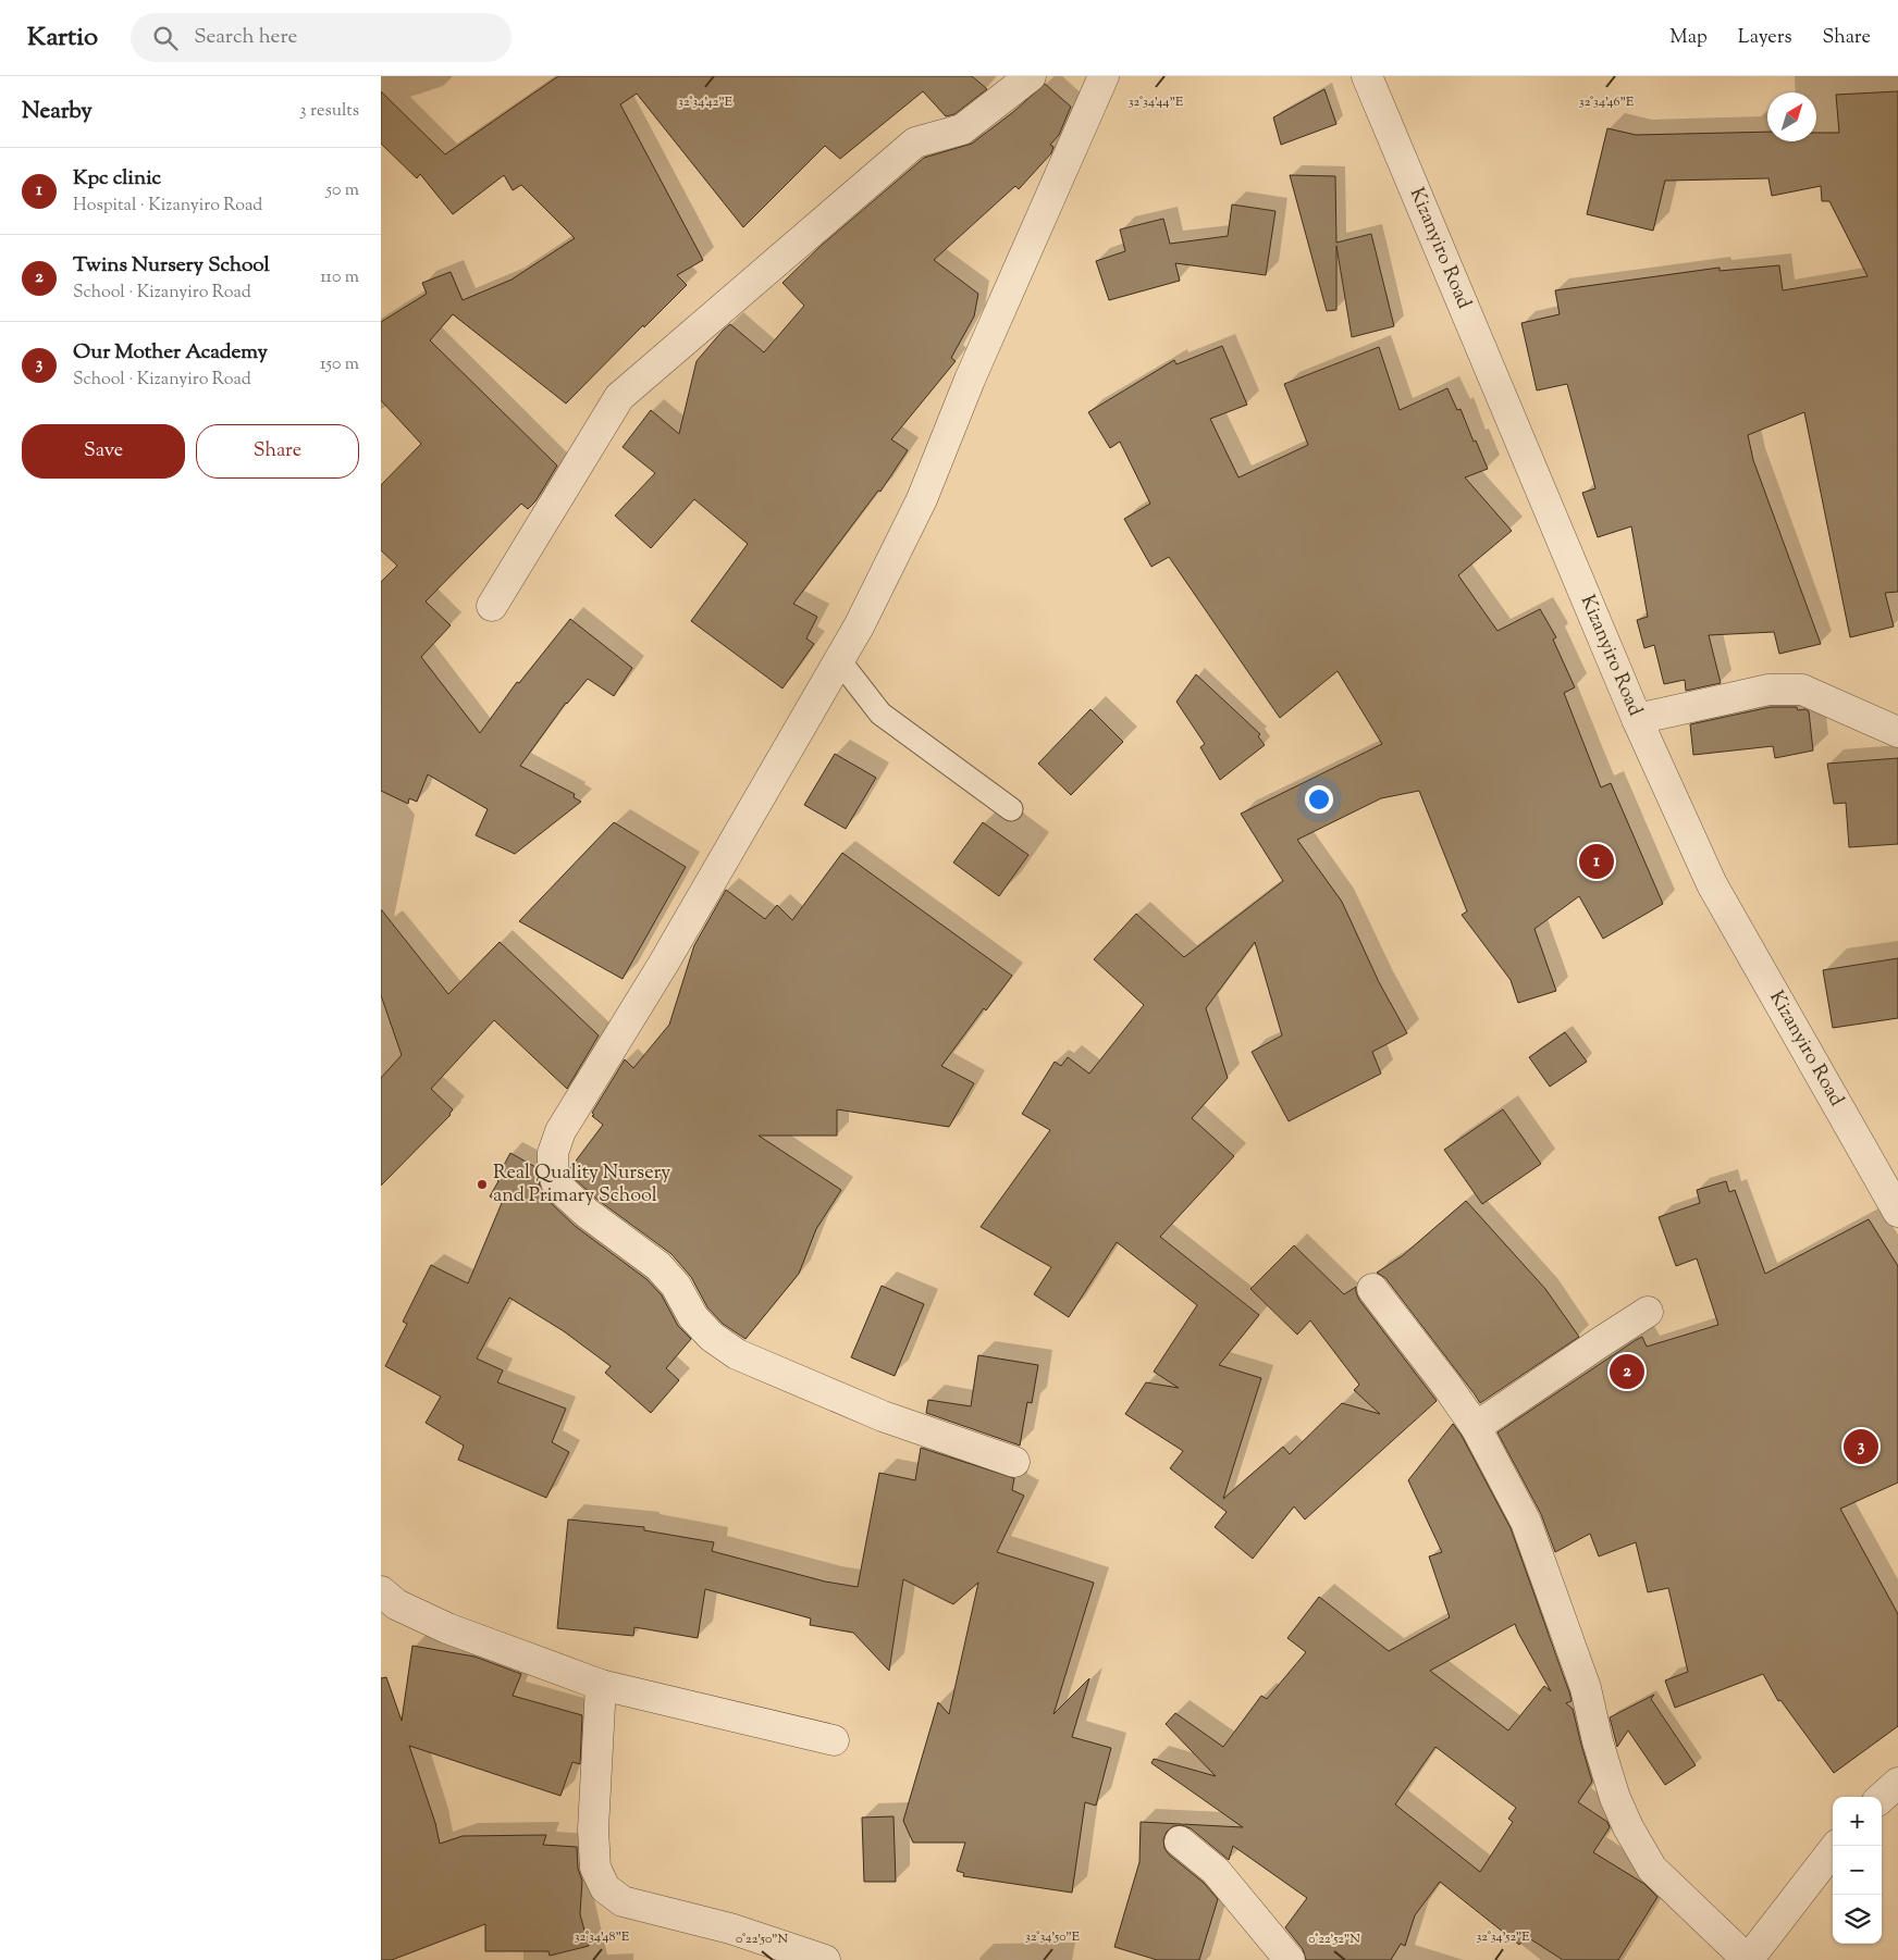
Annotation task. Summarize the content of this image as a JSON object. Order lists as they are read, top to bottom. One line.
{"streets":{"street":["Kizanyiro Road"]},"places":["Real Quality Nursery and Primary School"],"north":"top right","page":{"header":"Kartio","search":"Search here","nav":["Map","Layers","Share"],"heading":["Nearby","3 results"],"list":[{"mark":"1","name":"Kpc clinic","note":"Hospital · Kizanyiro Road","value":"50 m"},{"mark":"2","name":"Twins Nursery School","note":"School · Kizanyiro Road","value":"110 m"},{"mark":"3","name":"Our Mother Academy","note":"School · Kizanyiro Road","value":"150 m"}],"buttons":["Save","Share"],"pins":["1","2","3"],"map_buttons":["+","−"]},"coordinates":["32°34'42\"E","32°34'44\"E","32°34'46\"E","32°34'48\"E","32°34'50\"E","32°34'52\"E","0°22'50\"N","0°22'52\"N"]}
